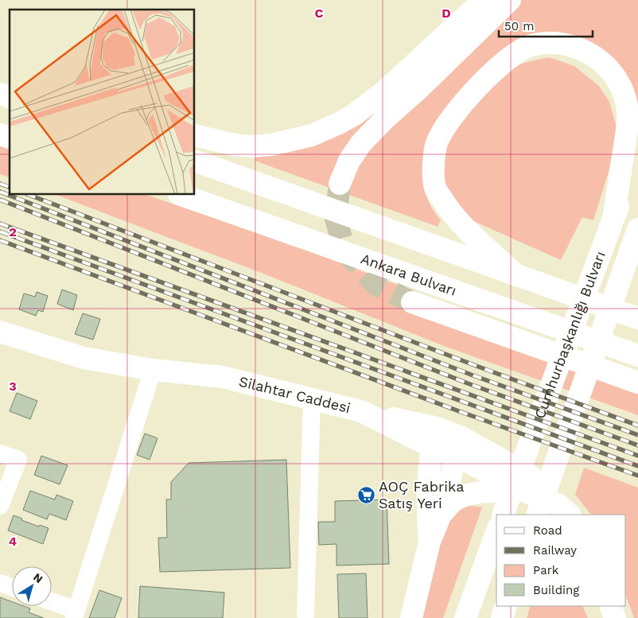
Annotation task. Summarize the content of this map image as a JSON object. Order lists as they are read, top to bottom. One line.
{"streets":{"main road":["Ankara Bulvarı","Cumhurbaşkanlığı Bulvarı","Silahtar Caddesi"]},"places":{"supermarket":["AOÇ Fabrika Satış Yeri"]},"legend":["Road","Railway","Park","Building"],"scale_bar":"50 m","north":"top right","grid":{"columns":["C","D"],"rows":["2","3","4"]}}
